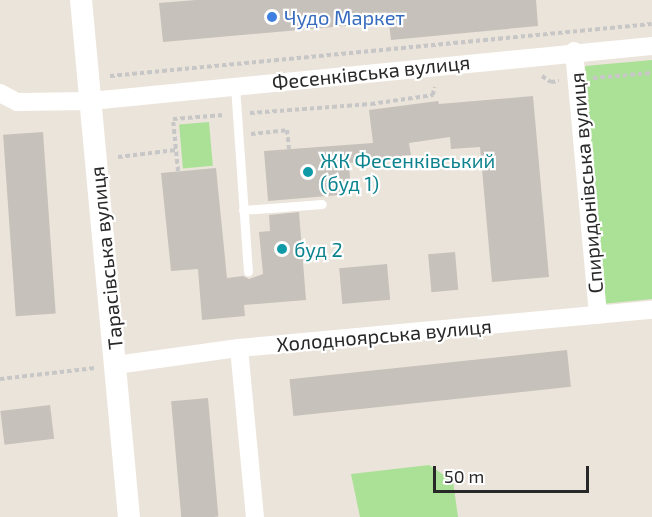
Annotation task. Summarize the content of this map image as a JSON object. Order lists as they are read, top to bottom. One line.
{"streets":{"street":["Фесенківська вулиця","Спиридонівська вулиця","Тарасівська вулиця","Холодноярська вулиця"]},"crossings":[["Фесенківська вулиця","Спиридонівська вулиця"],["Фесенківська вулиця","Тарасівська вулиця"],["Спиридонівська вулиця","Холодноярська вулиця"],["Тарасівська вулиця","Холодноярська вулиця"]],"places":["Чудо Маркет","ЖК Фесенківський (буд 1)","буд 2"],"scale_bar":"50 m"}
